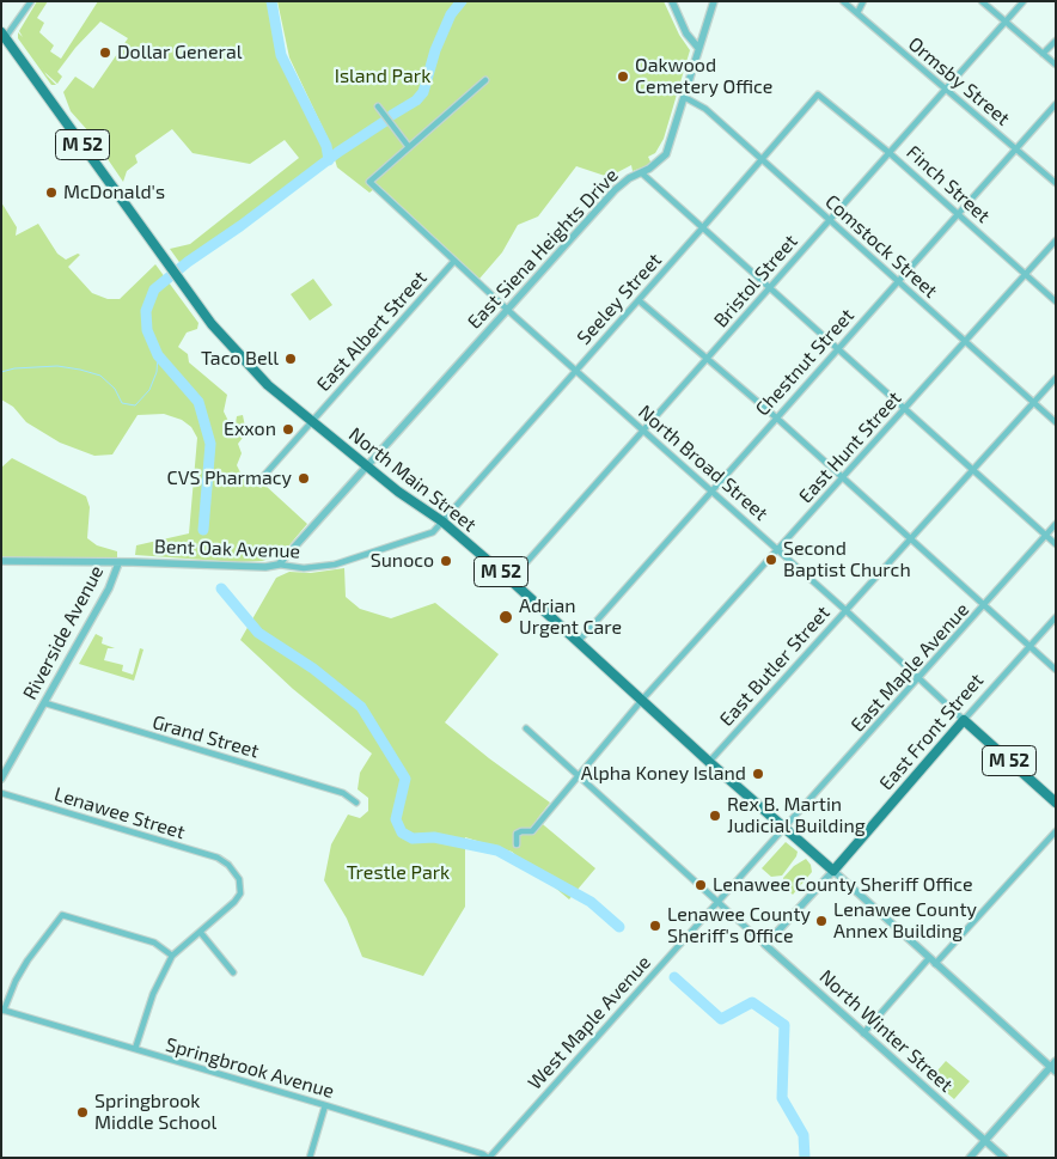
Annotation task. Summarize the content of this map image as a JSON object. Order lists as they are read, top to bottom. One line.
{"streets":{"main road":["M 52","North Broad Street","North Main Street","East Front Street"],"street":["Ormsby Street","Finch Street","Comstock Street","East Siena Heights Drive","Bristol Street","Seeley Street","East Albert Street","Chestnut Street","East Hunt Street","Bent Oak Avenue","Riverside Avenue","East Butler Street","East Maple Avenue","Grand Street","Lenawee Street","West Maple Avenue","North Winter Street","Springbrook Avenue"]},"crossings":[["Ormsby Street","Bristol Street"],["Ormsby Street","Chestnut Street"],["Finch Street","Bristol Street"],["Finch Street","Seeley Street"],["Finch Street","Chestnut Street"],["Finch Street","East Hunt Street"],["Comstock Street","East Siena Heights Drive"],["Comstock Street","Bristol Street"],["Comstock Street","Seeley Street"],["Comstock Street","Chestnut Street"],["Comstock Street","East Hunt Street"],["Comstock Street","East Butler Street"],["East Siena Heights Drive","North Broad Street"],["East Siena Heights Drive","North Main Street"],["East Siena Heights Drive","Bent Oak Avenue"],["Bristol Street","North Broad Street"],["Bristol Street","North Main Street"],["Seeley Street","North Broad Street"],["Seeley Street","North Main Street"],["Seeley Street","Bent Oak Avenue"],["East Albert Street","North Broad Street"],["East Albert Street","North Main Street"],["Chestnut Street","North Broad Street"],["Chestnut Street","North Main Street"],["East Hunt Street","North Broad Street"],["East Hunt Street","North Main Street"],["East Hunt Street","North Winter Street"],["North Broad Street","East Butler Street"],["North Broad Street","East Maple Avenue"],["North Broad Street","East Front Street"],["North Main Street","Bent Oak Avenue"],["North Main Street","East Butler Street"],["North Main Street","East Maple Avenue"],["North Main Street","East Front Street"],["North Main Street","West Maple Avenue"],["Bent Oak Avenue","Riverside Avenue"],["Riverside Avenue","Grand Street"],["East Maple Avenue","West Maple Avenue"],["West Maple Avenue","North Winter Street"],["West Maple Avenue","Springbrook Avenue"]],"parks":["Island Park","Trestle Park"],"places":["Dollar General","Oakwood Cemetery Office","McDonald's","Taco Bell","Exxon","CVS Pharmacy","Second Baptist Church","Sunoco","Adrian Urgent Care","Alpha Koney Island","Rex B. Martin Judicial Building","Lenawee County Sheriff Office","Lenawee County Annex Building","Lenawee County Sheriff's Office","Springbrook Middle School"]}
